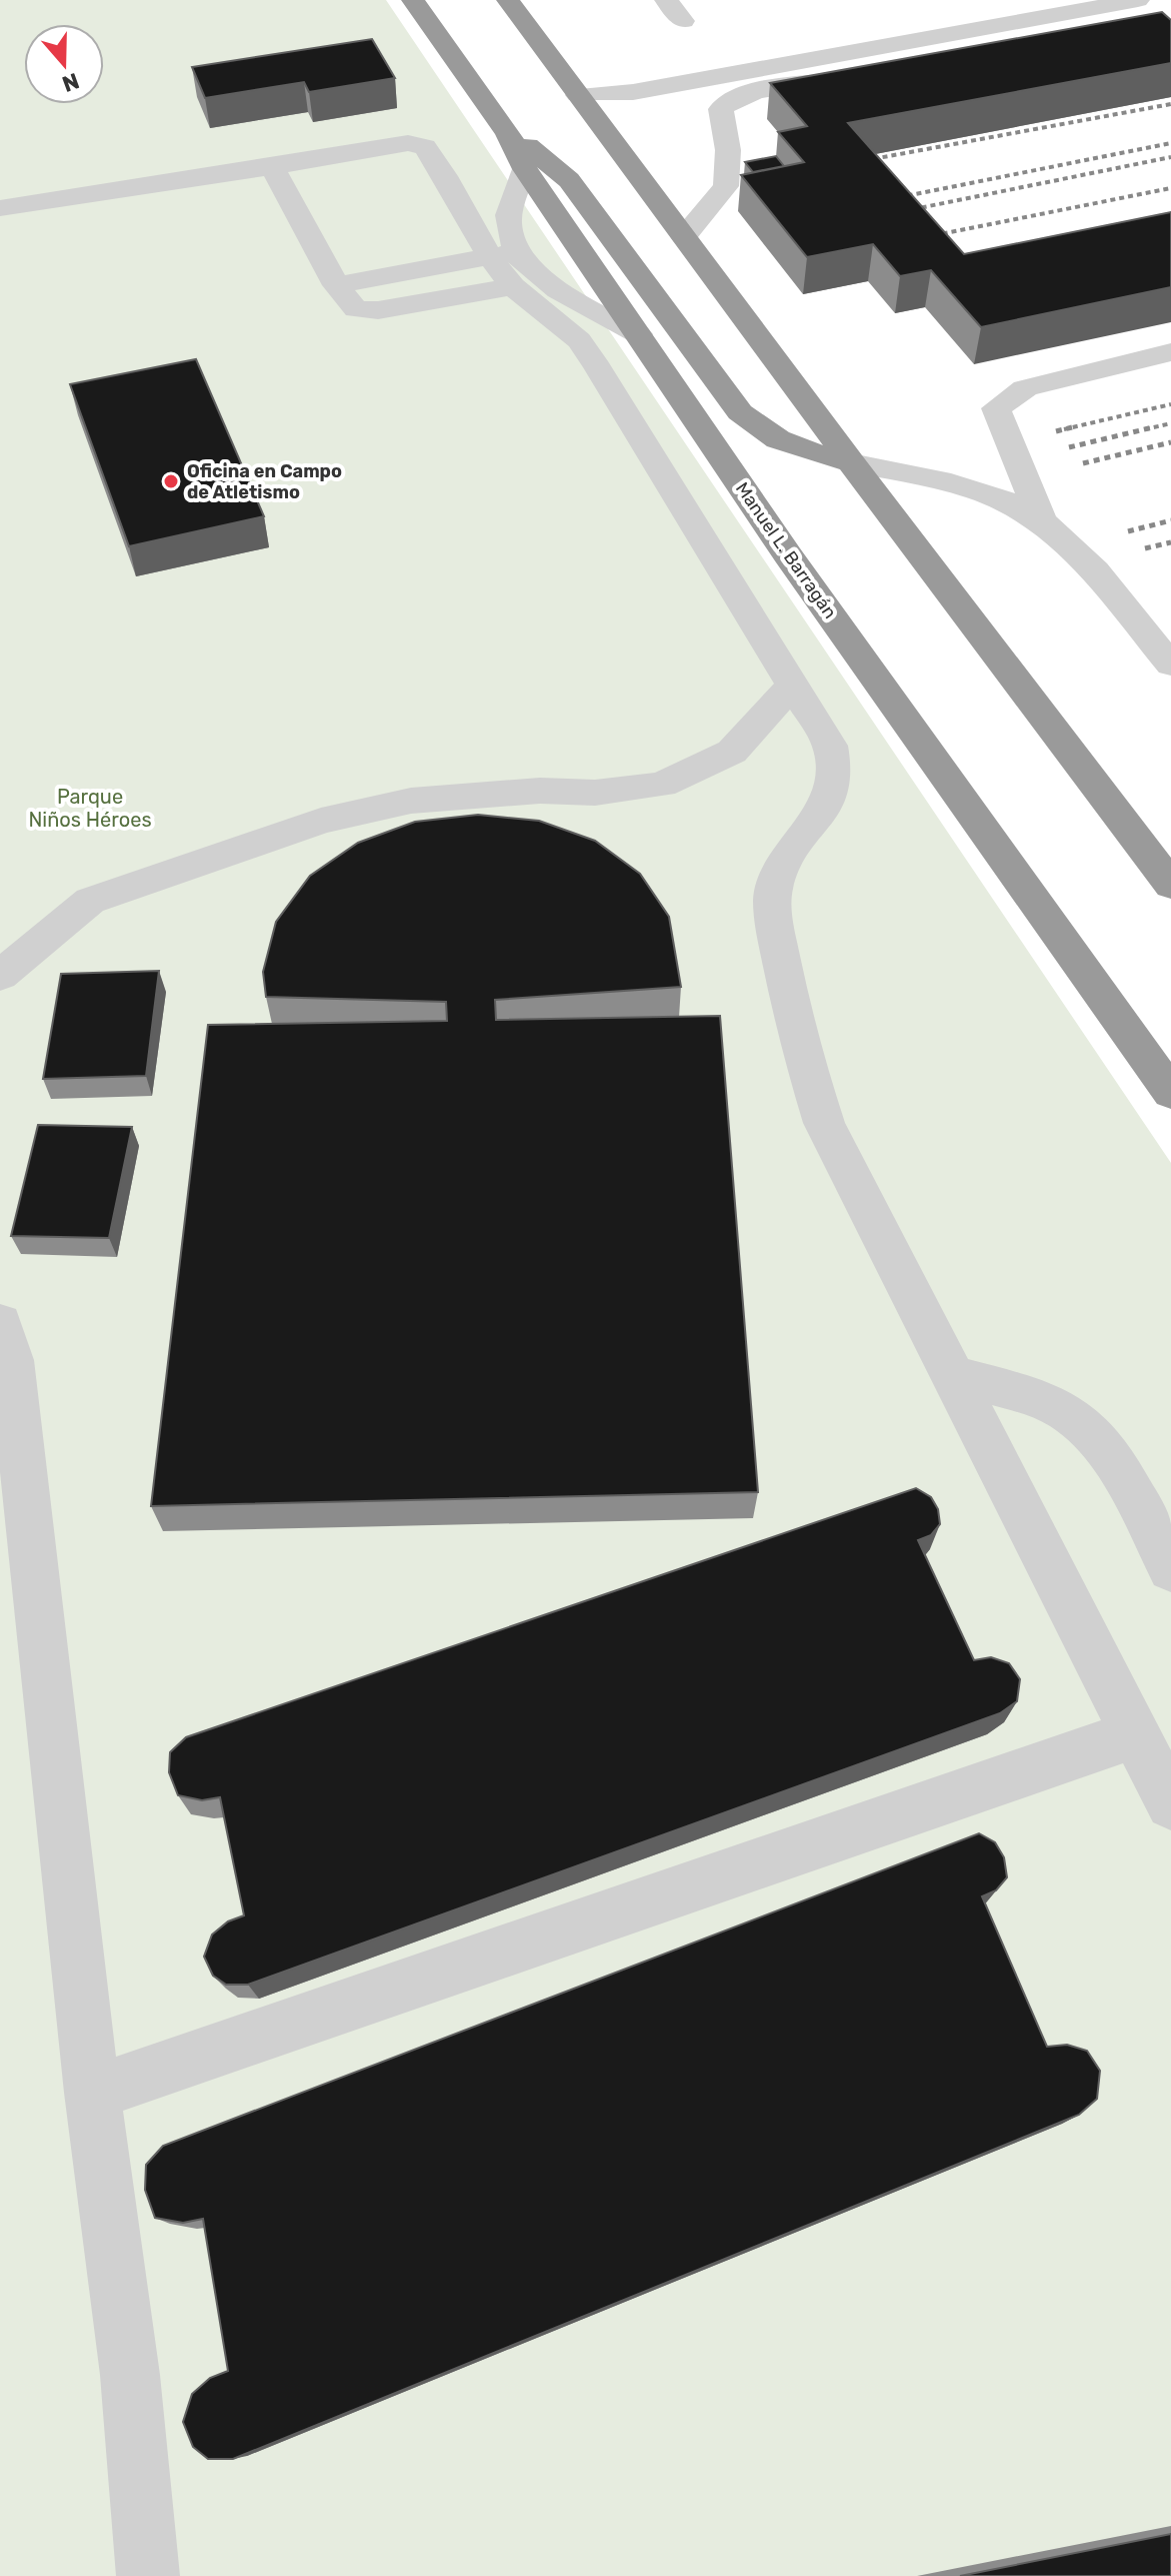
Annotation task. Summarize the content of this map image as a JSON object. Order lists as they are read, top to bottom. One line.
{"streets":{"highway":["Manuel L. Barragán"]},"parks":["Parque Niños Héroes"],"places":["Oficina en Campo de Atletismo"],"north":"bottom"}
